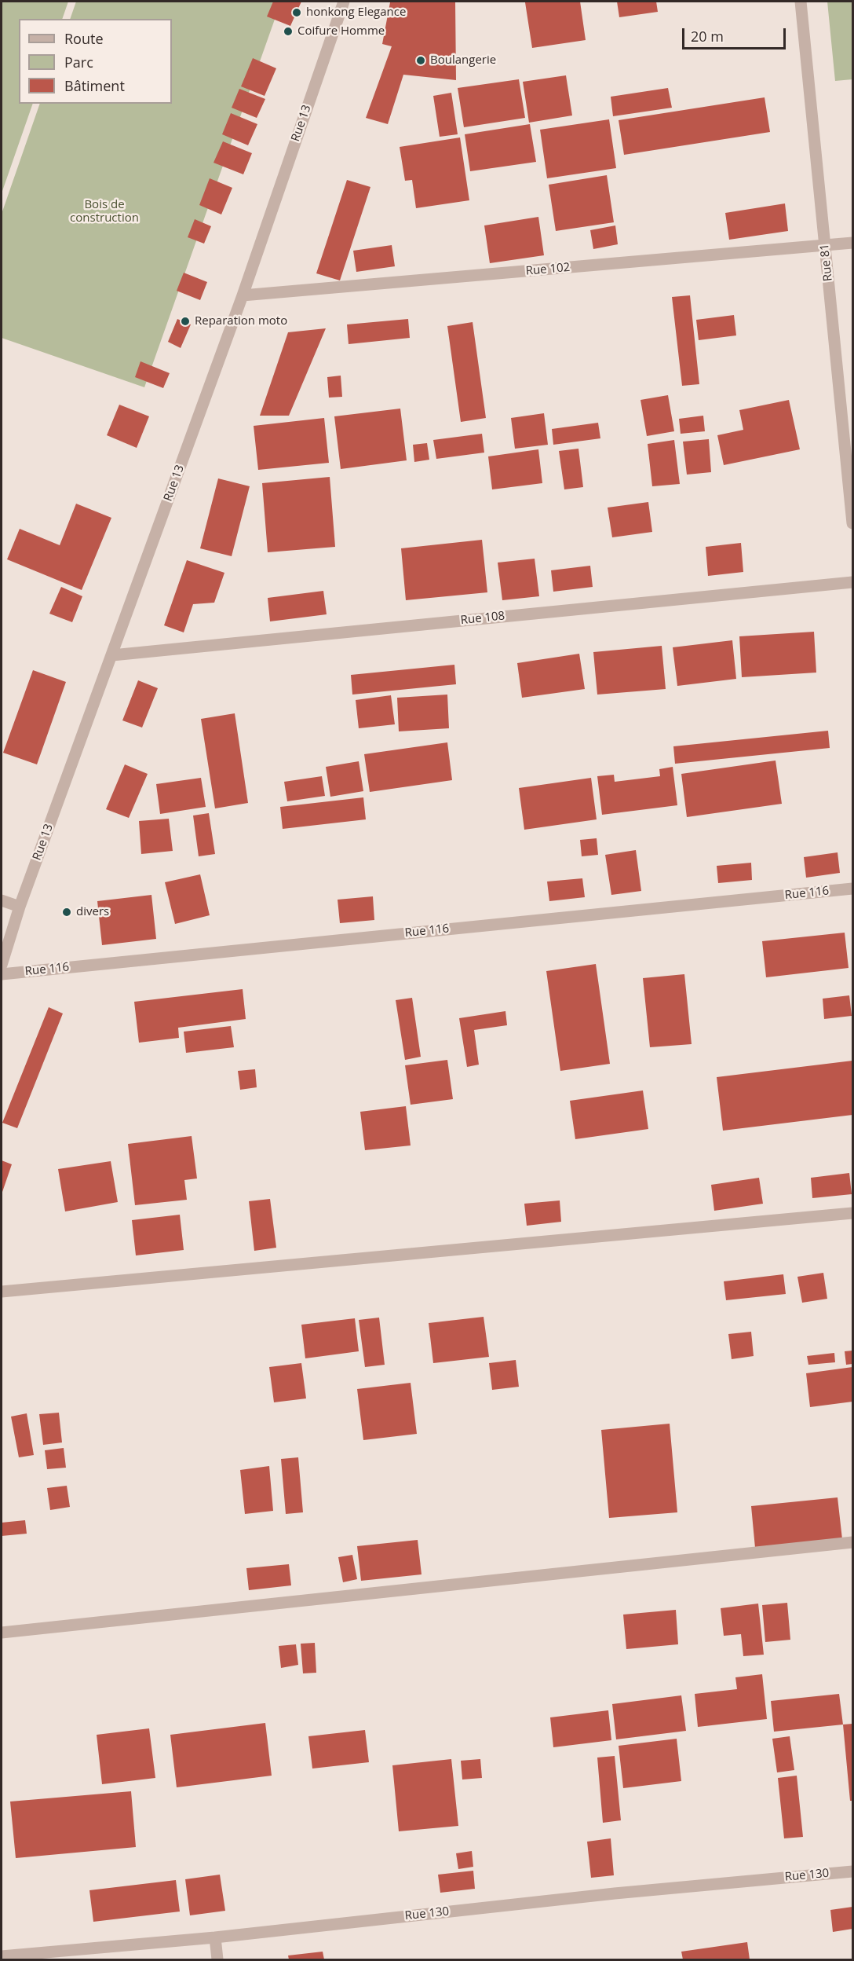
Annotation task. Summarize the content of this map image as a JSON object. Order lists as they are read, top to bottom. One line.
{"streets":{"street":["Rue 13","Rue 81","Rue 102","Rue 108","Rue 116","Rue 130"]},"crossings":[["Rue 13","Rue 102"],["Rue 13","Rue 108"],["Rue 81","Rue 102"]],"parks":["Bois de construction"],"places":["honkong Elegance","Coifure Homme","Boulangerie","Reparation moto","divers"],"legend":["Route","Parc","Bâtiment"],"scale_bar":"20 m"}
